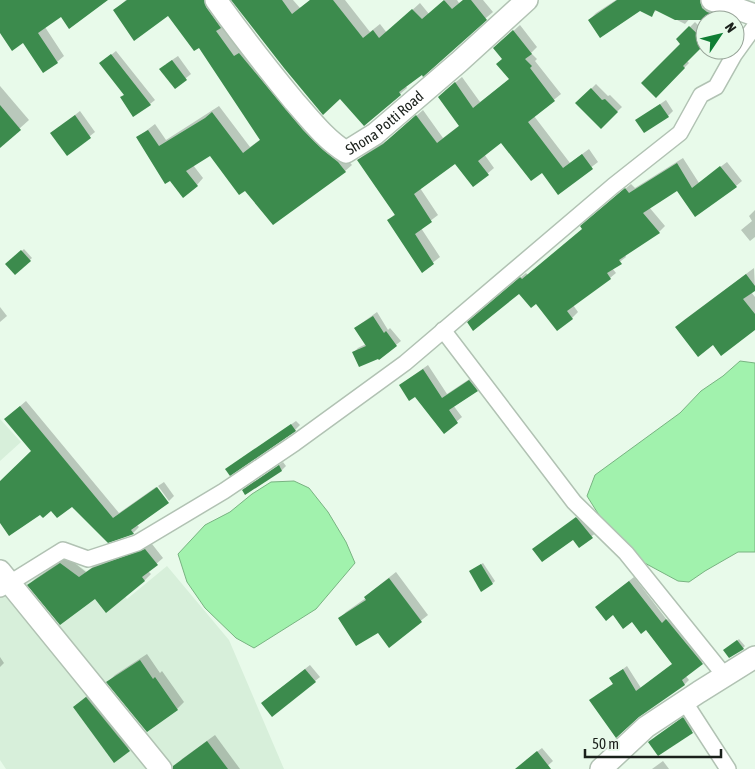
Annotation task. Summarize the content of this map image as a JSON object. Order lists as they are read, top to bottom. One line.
{"streets":{"main road":["Shona Potti Road"]},"scale_bar":"50 m","north":"top right"}
